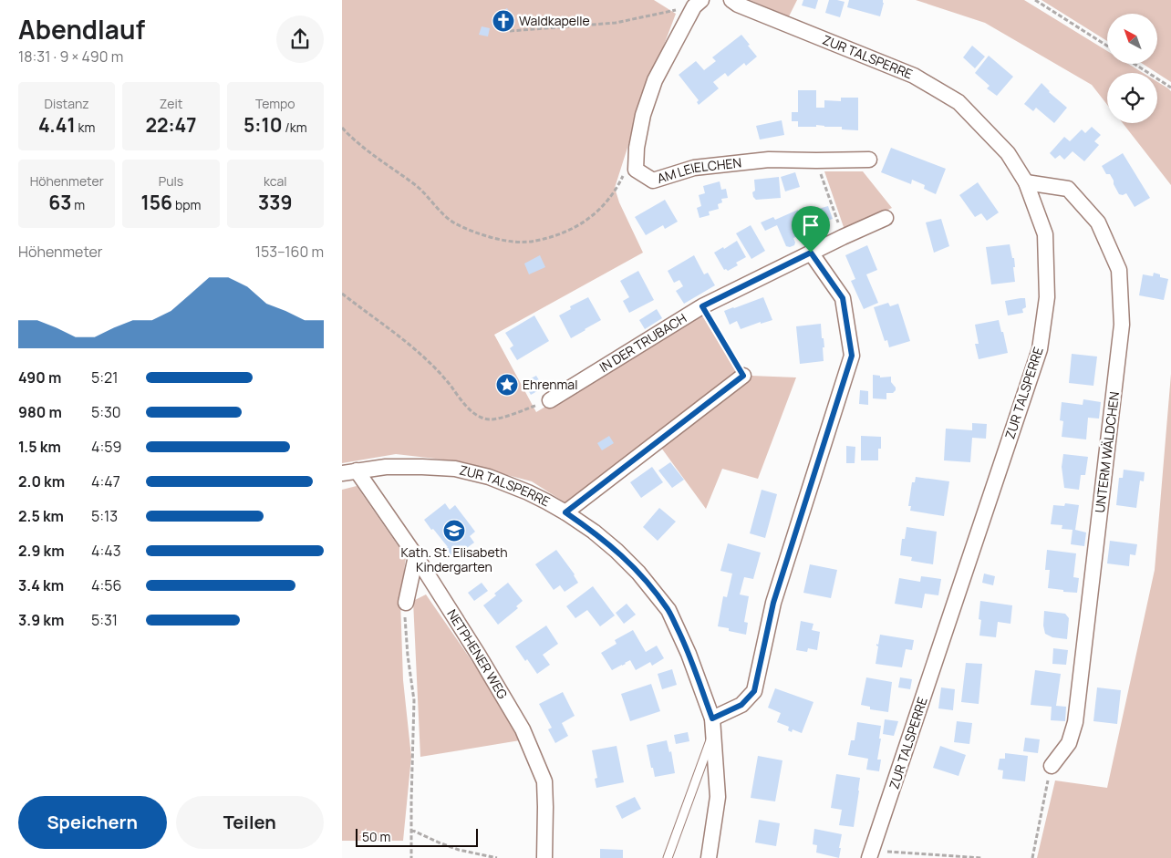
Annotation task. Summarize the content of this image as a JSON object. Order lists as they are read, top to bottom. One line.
{"streets":{"street":["ZUR TALSPERRE","AM LEIELCHEN","IN DER TRUBACH","UNTERM WÄLDCHEN","NETPHENER WEG"]},"crossings":[["ZUR TALSPERRE","UNTERM WÄLDCHEN"],["ZUR TALSPERRE","NETPHENER WEG"]],"places":{"church":["Waldkapelle"],"place":["Ehrenmal"],"school or university":["Kath. St. Elisabeth Kindergarten"]},"scale_bar":"50 m","north":"top left","page":{"heading":["Abendlauf","18:31 · 9 × 490 m"],"stats":[["Distanz","4.41 km"],["Zeit","22:47"],["Tempo","5:10 /km"],["Höhenmeter","63 m"],["Puls","156 bpm"],["kcal","339"]],"chart":["Höhenmeter","153–160 m"],"list":[{"name":"490 m","note":"5:21"},{"name":"980 m","note":"5:30"},{"name":"1.5 km","note":"4:59"},{"name":"2.0 km","note":"4:47"},{"name":"2.5 km","note":"5:13"},{"name":"2.9 km","note":"4:43"},{"name":"3.4 km","note":"4:56"},{"name":"3.9 km","note":"5:31"}],"buttons":["Speichern","Teilen"],"scale":"50 m"}}
